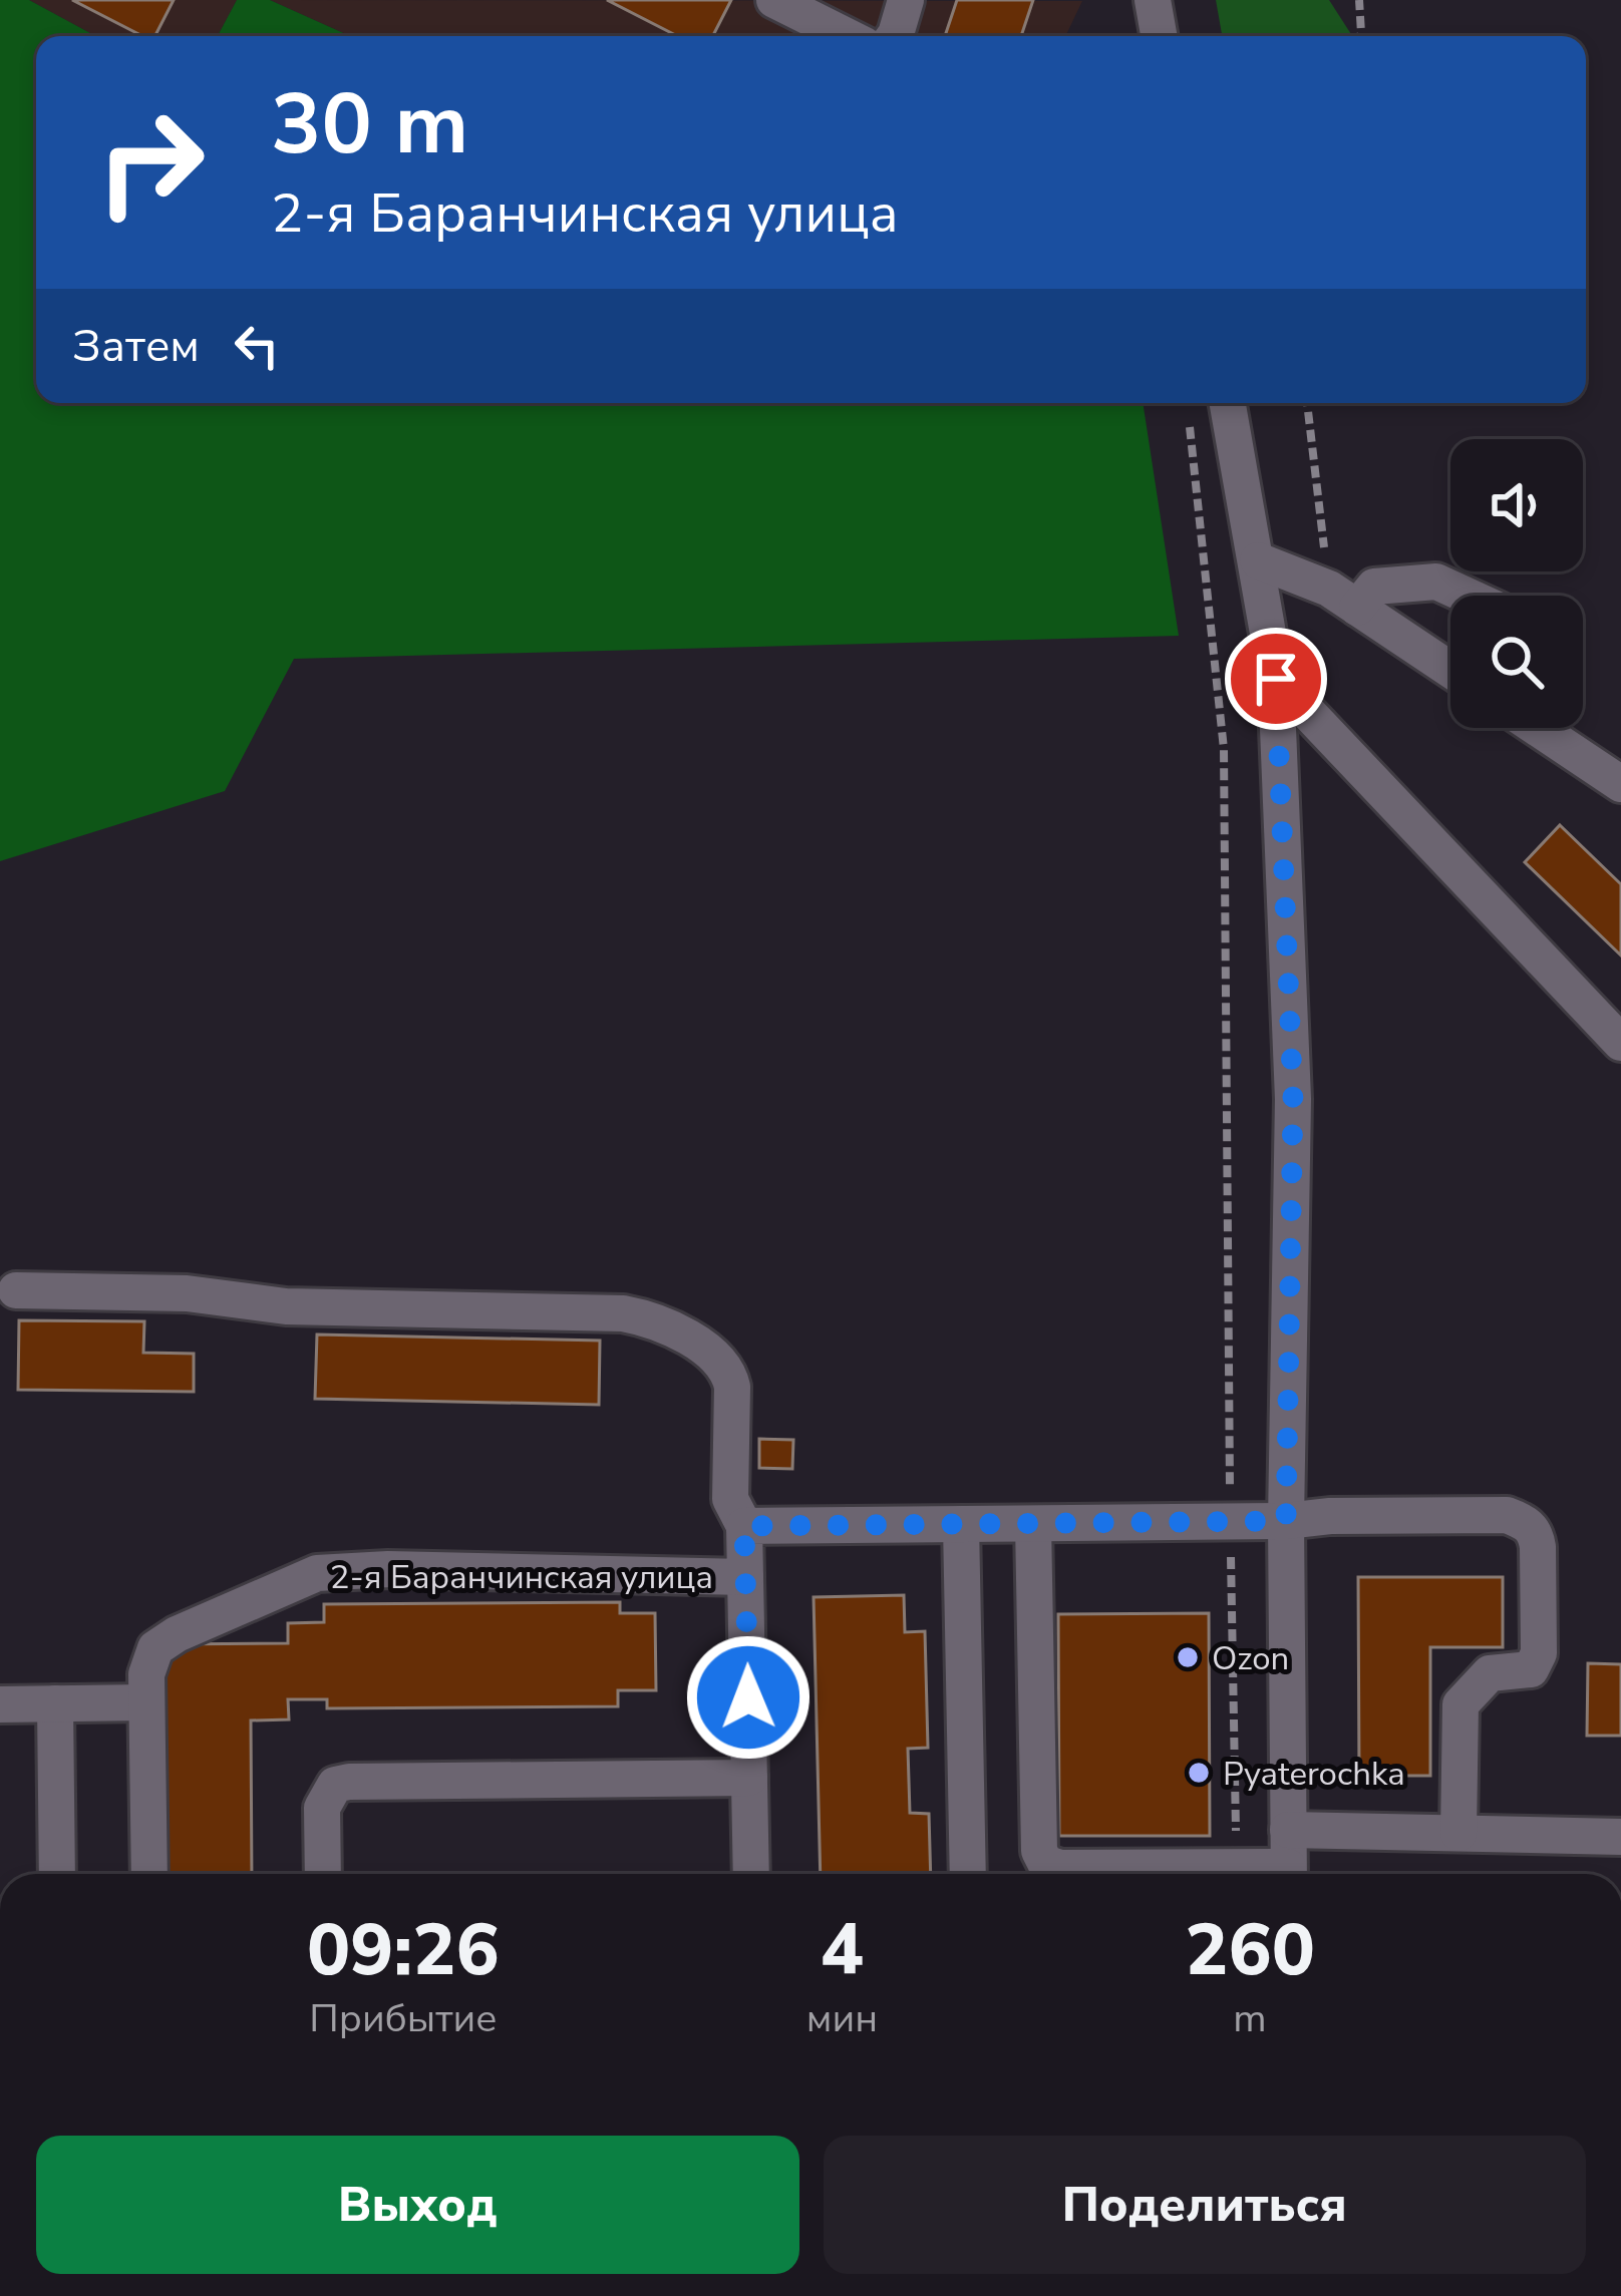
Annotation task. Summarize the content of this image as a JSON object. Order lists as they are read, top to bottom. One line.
{"streets":{"street":["2-я Баранчинская улица"]},"places":["Ozon","Pyaterochka"],"page":{"turn":["30 m","2-я Баранчинская улица"],"then":"Затем","eta":["09:26","Прибытие","4","мин","260","m"],"buttons":["Выход","Поделиться"]}}
